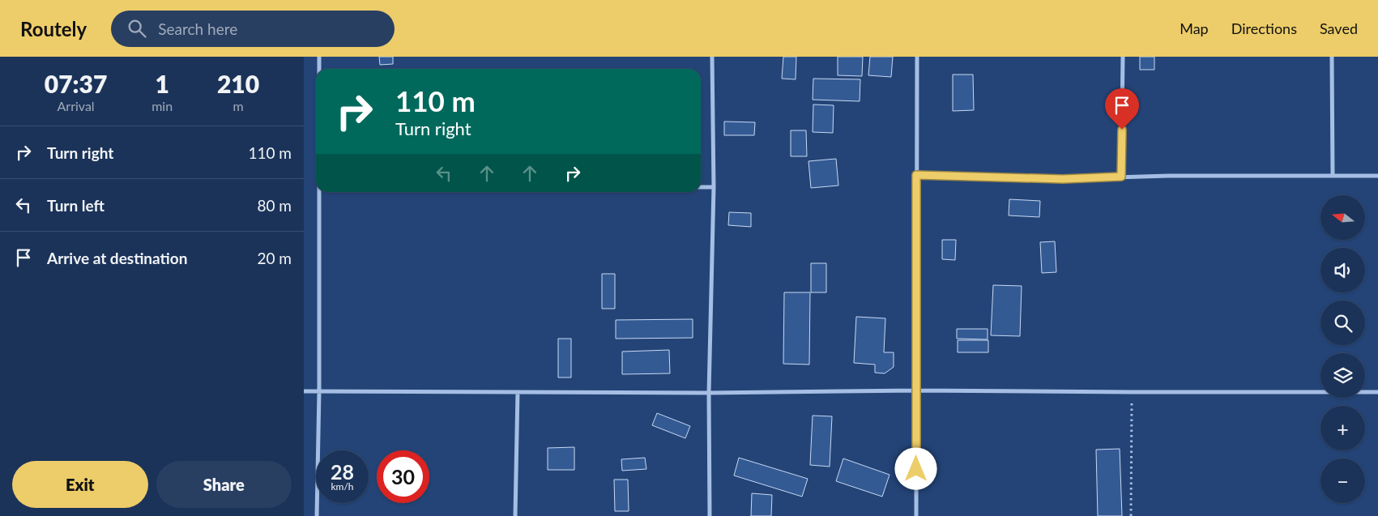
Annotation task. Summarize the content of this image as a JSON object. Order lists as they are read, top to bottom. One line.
{"north":"left","page":{"header":"Routely","search":"Search here","nav":["Map","Directions","Saved"],"eta":["07:37","Arrival","1","min","210","m"],"turn":["110 m","Turn right"],"list":[{"name":"Turn right","value":"110 m"},{"name":"Turn left","value":"80 m"},{"name":"Arrive at destination","value":"20 m"}],"map_buttons":["+","−"],"speed":"28 km/h","limit":"30","buttons":["Exit","Share"]}}
